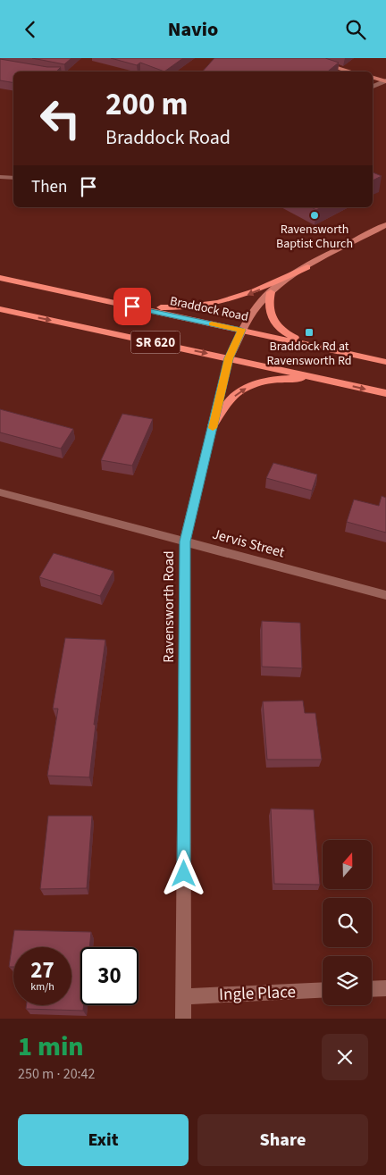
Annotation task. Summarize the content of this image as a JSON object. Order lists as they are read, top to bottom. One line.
{"streets":{"main road":["Braddock Road","SR 620","Ravensworth Road"],"street":["Jervis Street","Ingle Place"]},"crossings":[["Braddock Road","Ravensworth Road"],["SR 620","Ravensworth Road"],["Jervis Street","Ravensworth Road"],["Ravensworth Road","Ingle Place"]],"places":{"other":["Ravensworth Baptist Church"],"transit":["Braddock Rd at Ravensworth Rd"]},"north":"top","page":{"header":"Navio","turn":["200 m","Braddock Road"],"then":"Then","speed":"27 km/h","limit":"30","heading":["1 min","250 m · 20:42"],"buttons":["Exit","Share"]}}
